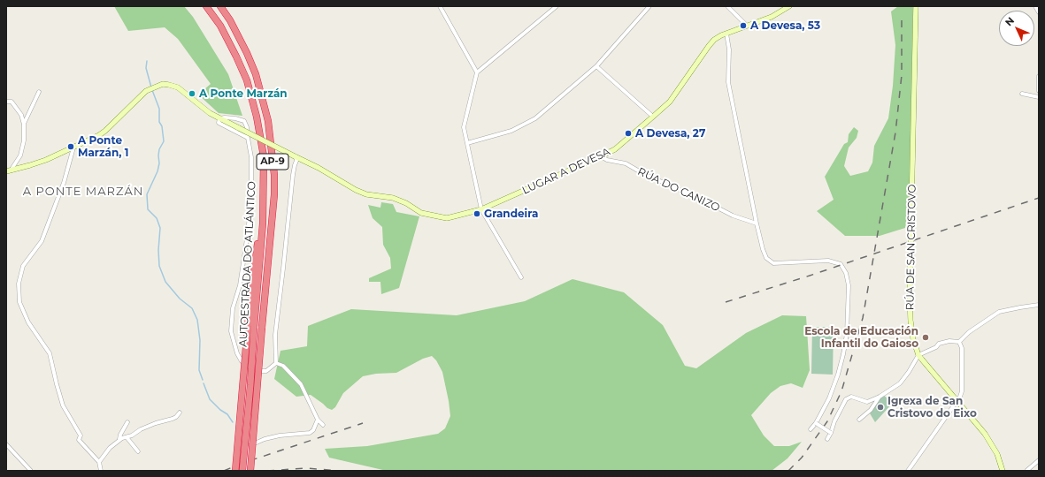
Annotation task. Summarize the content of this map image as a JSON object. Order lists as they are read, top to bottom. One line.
{"streets":{"highway":["AP-9","AUTOESTRADA DO ATLÁNTICO"],"street":["LUGAR A DEVESA","RÚA DO CANIZO","RÚA DE SAN CRISTOVO"]},"crossings":[["LUGAR A DEVESA","RÚA DO CANIZO"]],"districts":["A PONTE MARZÁN"],"places":["A Devesa, 53","A Ponte Marzán","A Devesa, 27","A Ponte Marzán, 1","Grandeira","Escola de Educación Infantil do Gaioso","Igrexa de San Cristovo do Eixo"],"north":"top left"}
